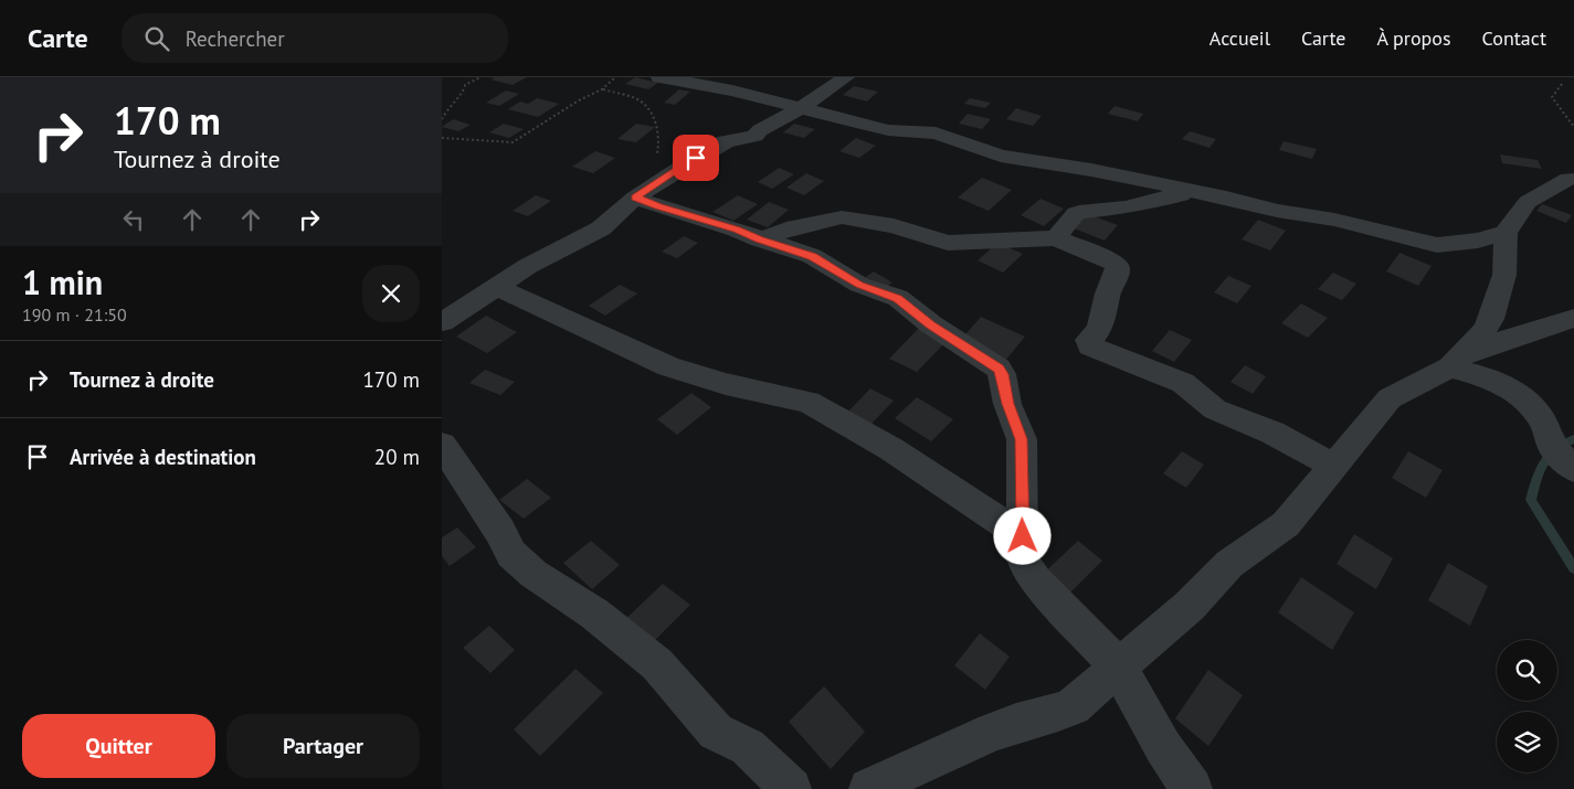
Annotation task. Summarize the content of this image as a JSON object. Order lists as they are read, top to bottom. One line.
{"page":{"header":"Carte","search":"Rechercher","nav":["Accueil","Carte","À propos","Contact"],"turn":["170 m","Tournez à droite"],"heading":["1 min","190 m · 21:50"],"list":[{"name":"Tournez à droite","value":"170 m"},{"name":"Arrivée à destination","value":"20 m"}],"buttons":["Quitter","Partager"]}}
